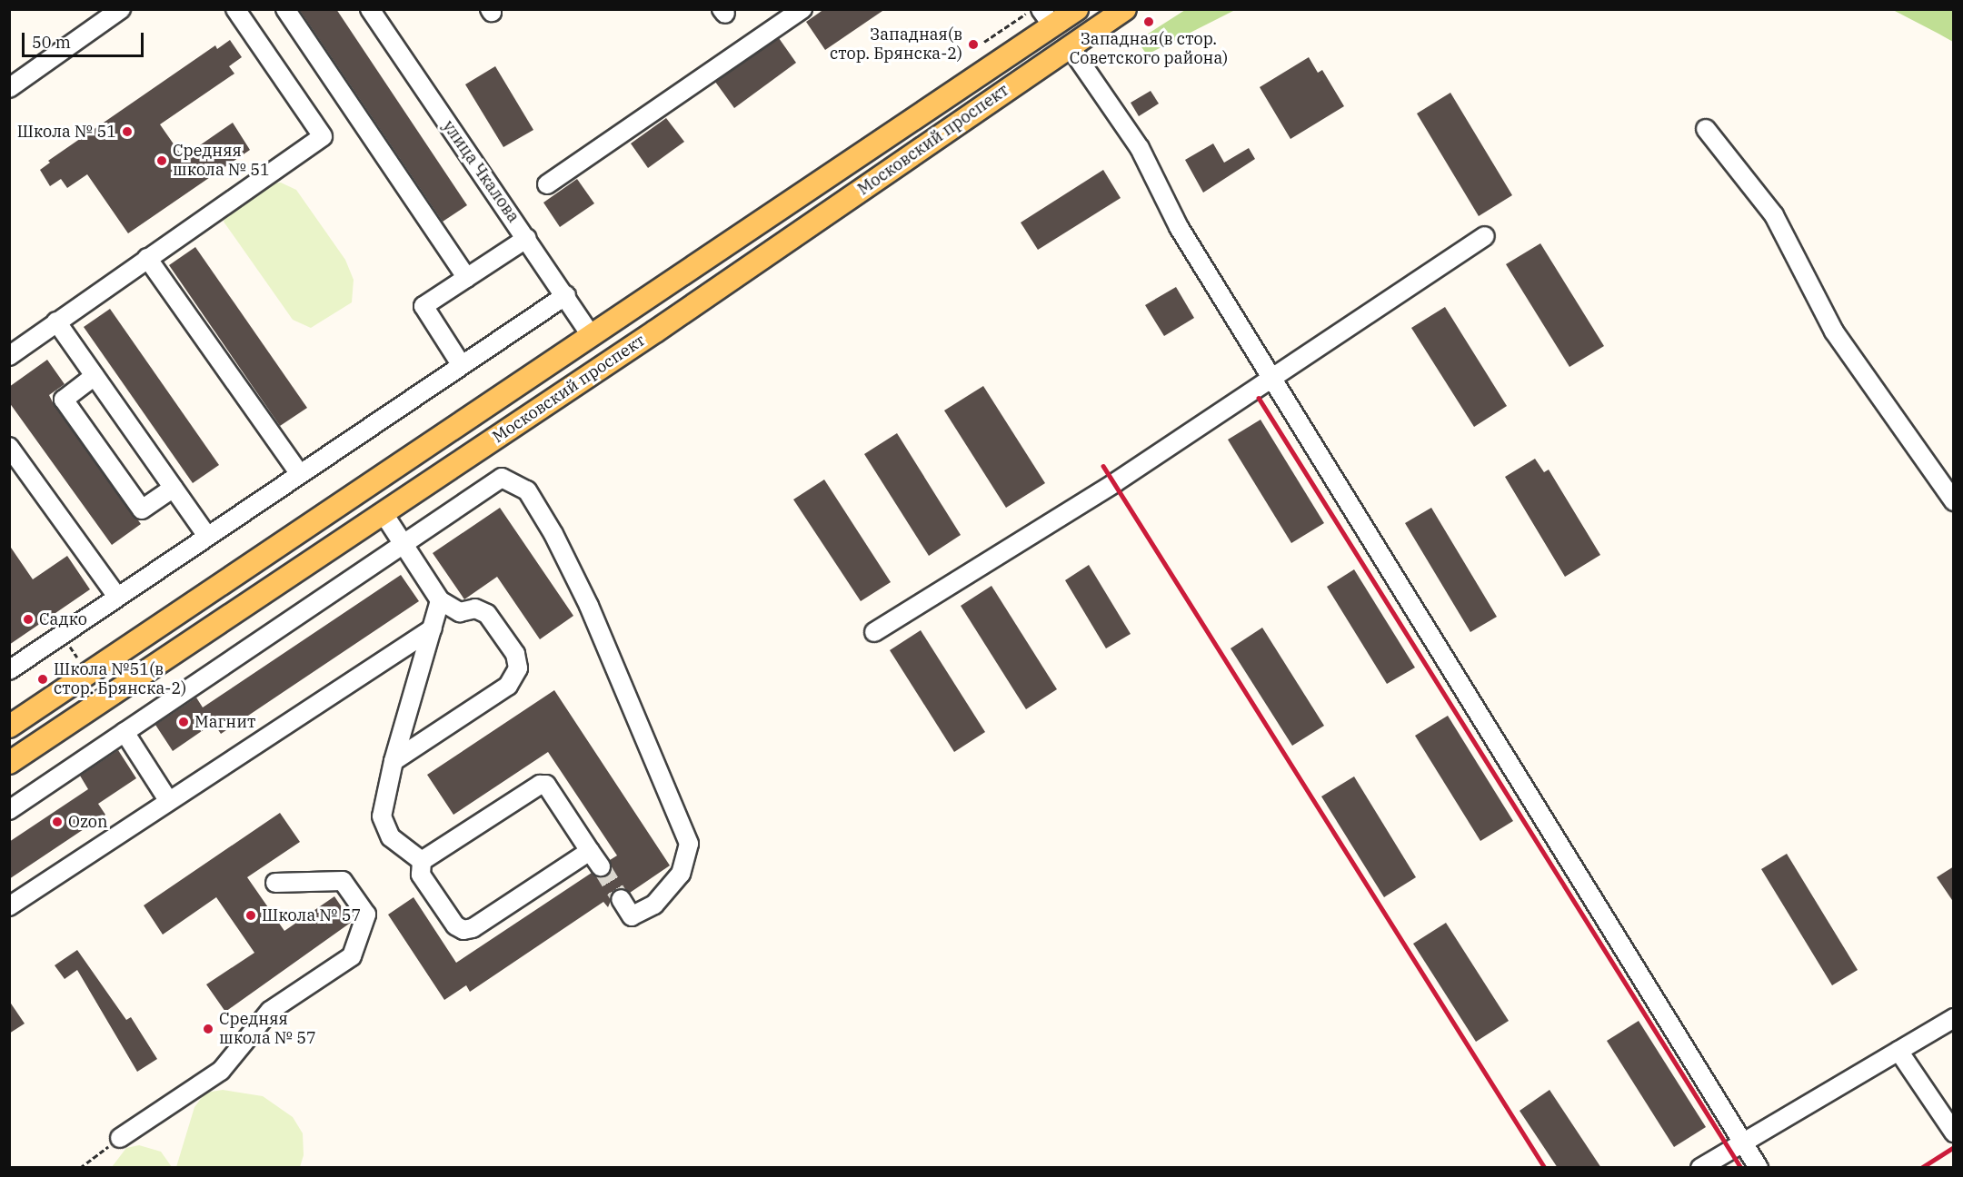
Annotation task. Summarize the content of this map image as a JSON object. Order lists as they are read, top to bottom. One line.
{"streets":{"main road":["Московский проспект"],"street":["улица Чкалова"]},"crossings":[["Московский проспект","улица Чкалова"]],"places":["Западная(в стор. Советского района)","Западная(в стор. Брянска-2)","Школа № 51","Средняя школа № 51","Садко","Школа №51(в стор. Брянска-2)","Магнит","Ozon","Школа № 57","Средняя школа № 57"],"scale_bar":"50 m"}
